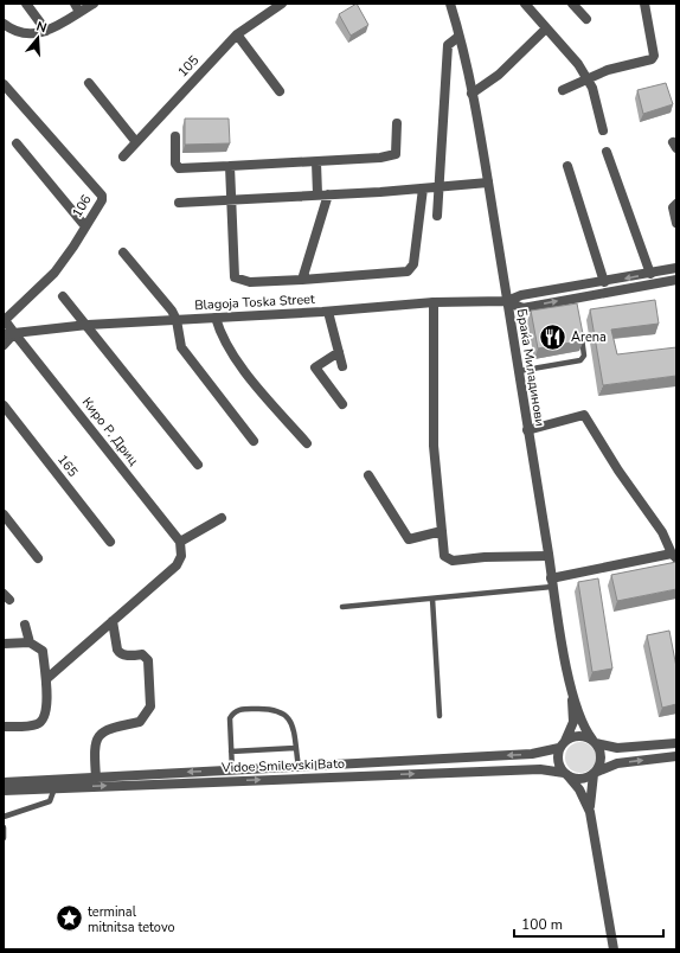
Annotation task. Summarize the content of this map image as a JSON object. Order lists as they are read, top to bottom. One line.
{"streets":{"street":["105","106","Blagoja Toska Street","Браќа Миладинови","Киро Р. Дриц","165","Vidoe Smilevski Bato"]},"crossings":[["106","Киро Р. Дриц"],["Blagoja Toska Street","Браќа Миладинови"],["Blagoja Toska Street","Киро Р. Дриц"]],"places":{"restaurant":["Arena"],"place":["terminal mitnitsa tetovo"]},"scale_bar":"100 m","north":"top"}
